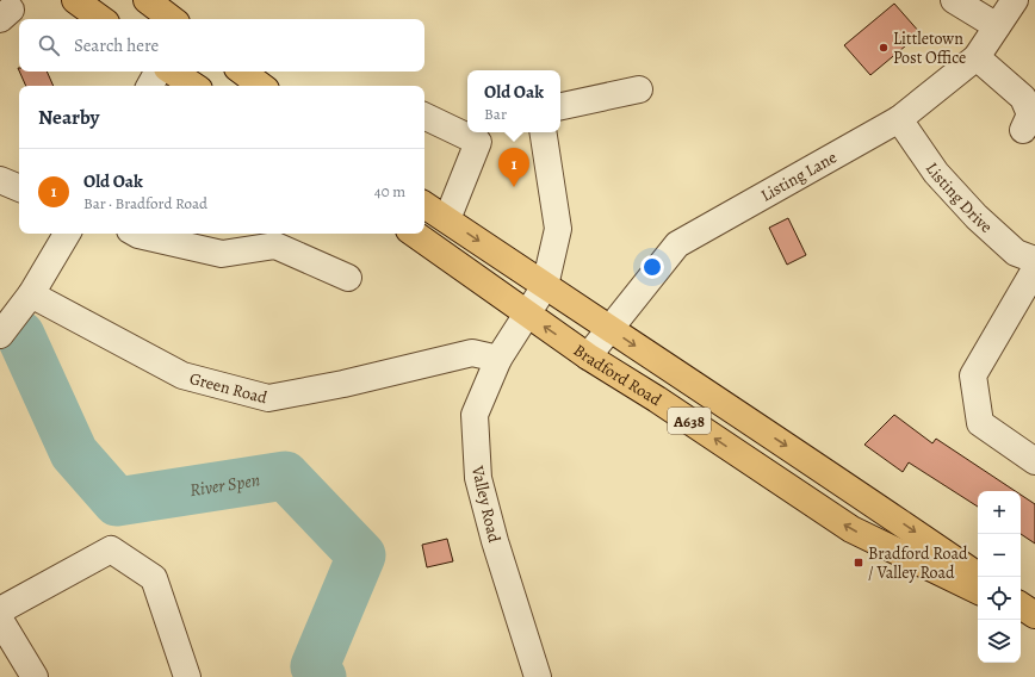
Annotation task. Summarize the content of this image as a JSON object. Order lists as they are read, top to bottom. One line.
{"streets":{"main road":["Bradford Road","A638"],"street":["Listing Lane","Listing Drive","Green Road","Valley Road"]},"crossings":[["Listing Lane","Listing Drive"],["Listing Lane","Bradford Road"],["Bradford Road","Valley Road"],["Green Road","Valley Road"]],"water":["River Spen"],"places":{"other":["Littletown Post Office"],"transit":["Bradford Road / Valley Road"]},"page":{"search":"Search here","popup":["Old Oak","Bar"],"heading":"Nearby","pins":"1","list":[{"mark":"1","name":"Old Oak","note":"Bar · Bradford Road","value":"40 m"}],"map_buttons":["+","−"]}}
